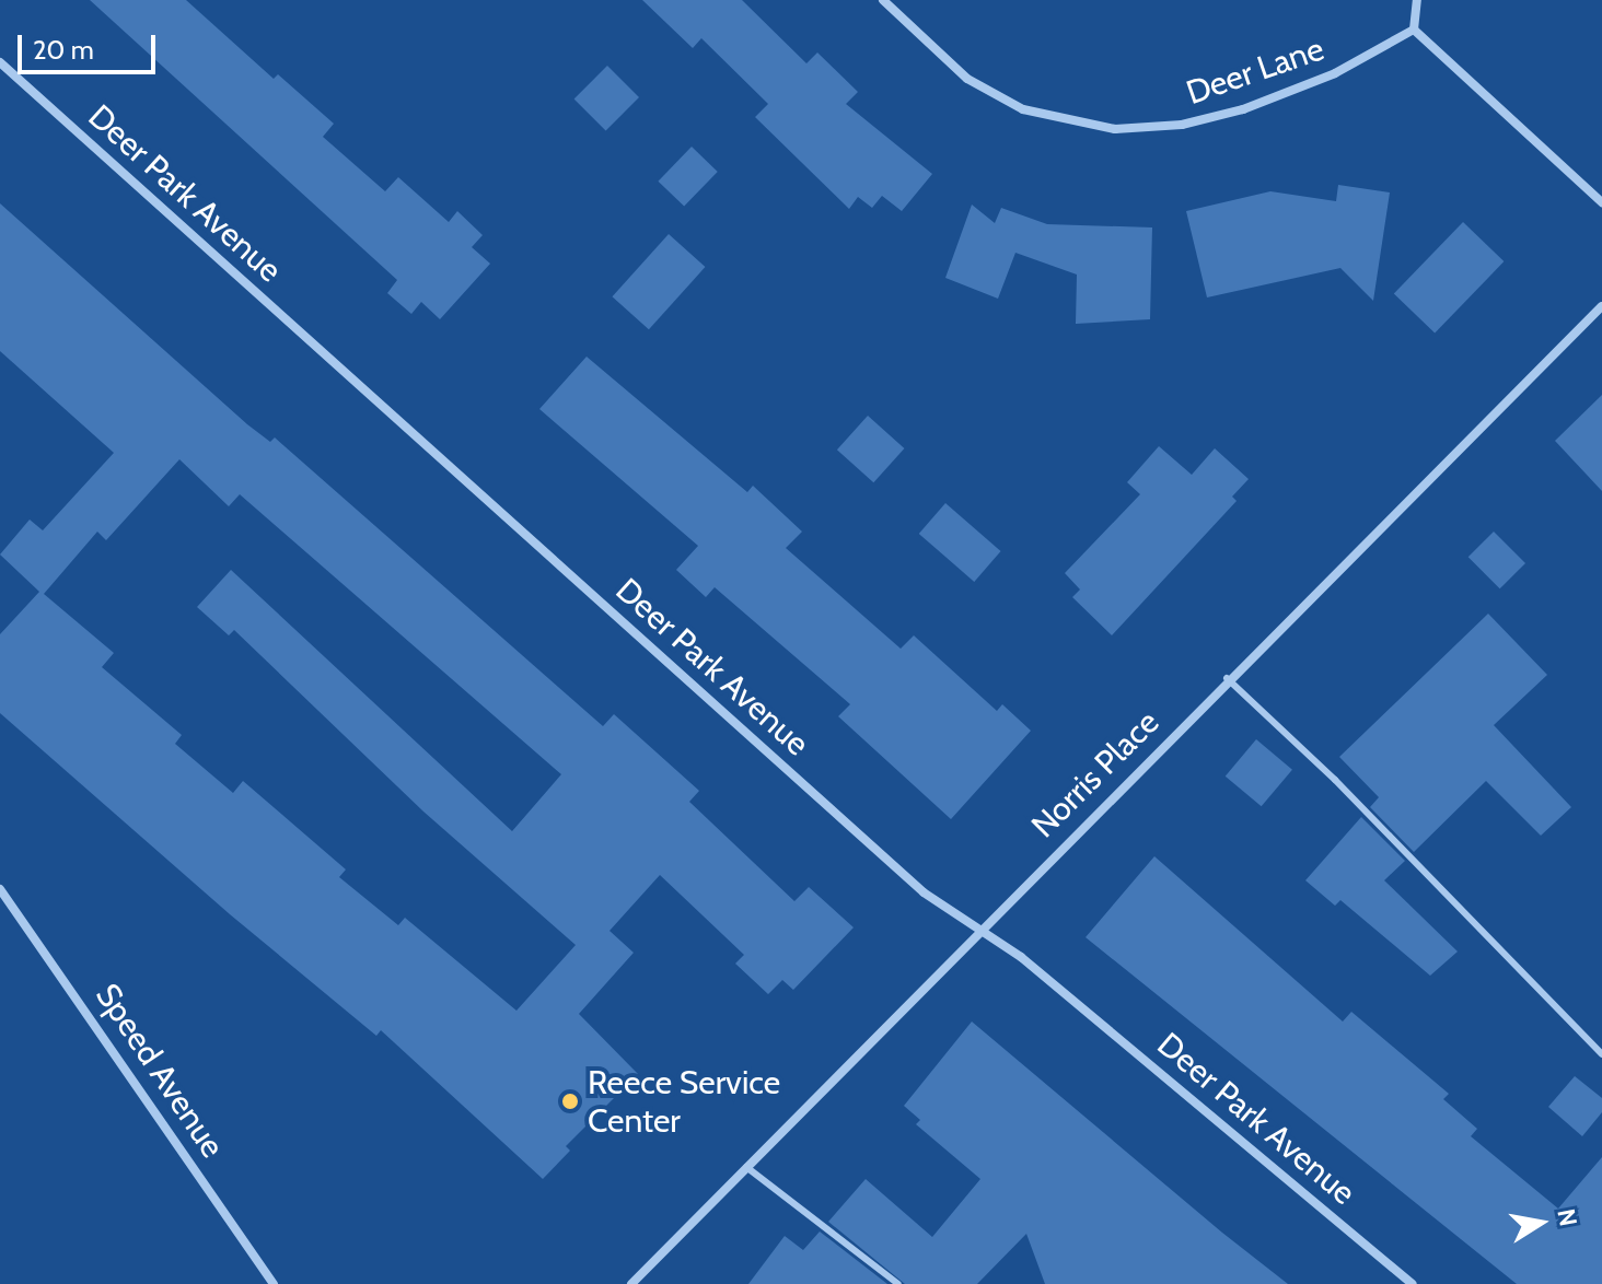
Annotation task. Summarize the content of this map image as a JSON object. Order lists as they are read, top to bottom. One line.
{"streets":{"street":["Deer Lane","Deer Park Avenue","Norris Place","Speed Avenue"]},"crossings":[["Deer Park Avenue","Norris Place"]],"places":["Reece Service Center"],"scale_bar":"20 m","north":"right"}
